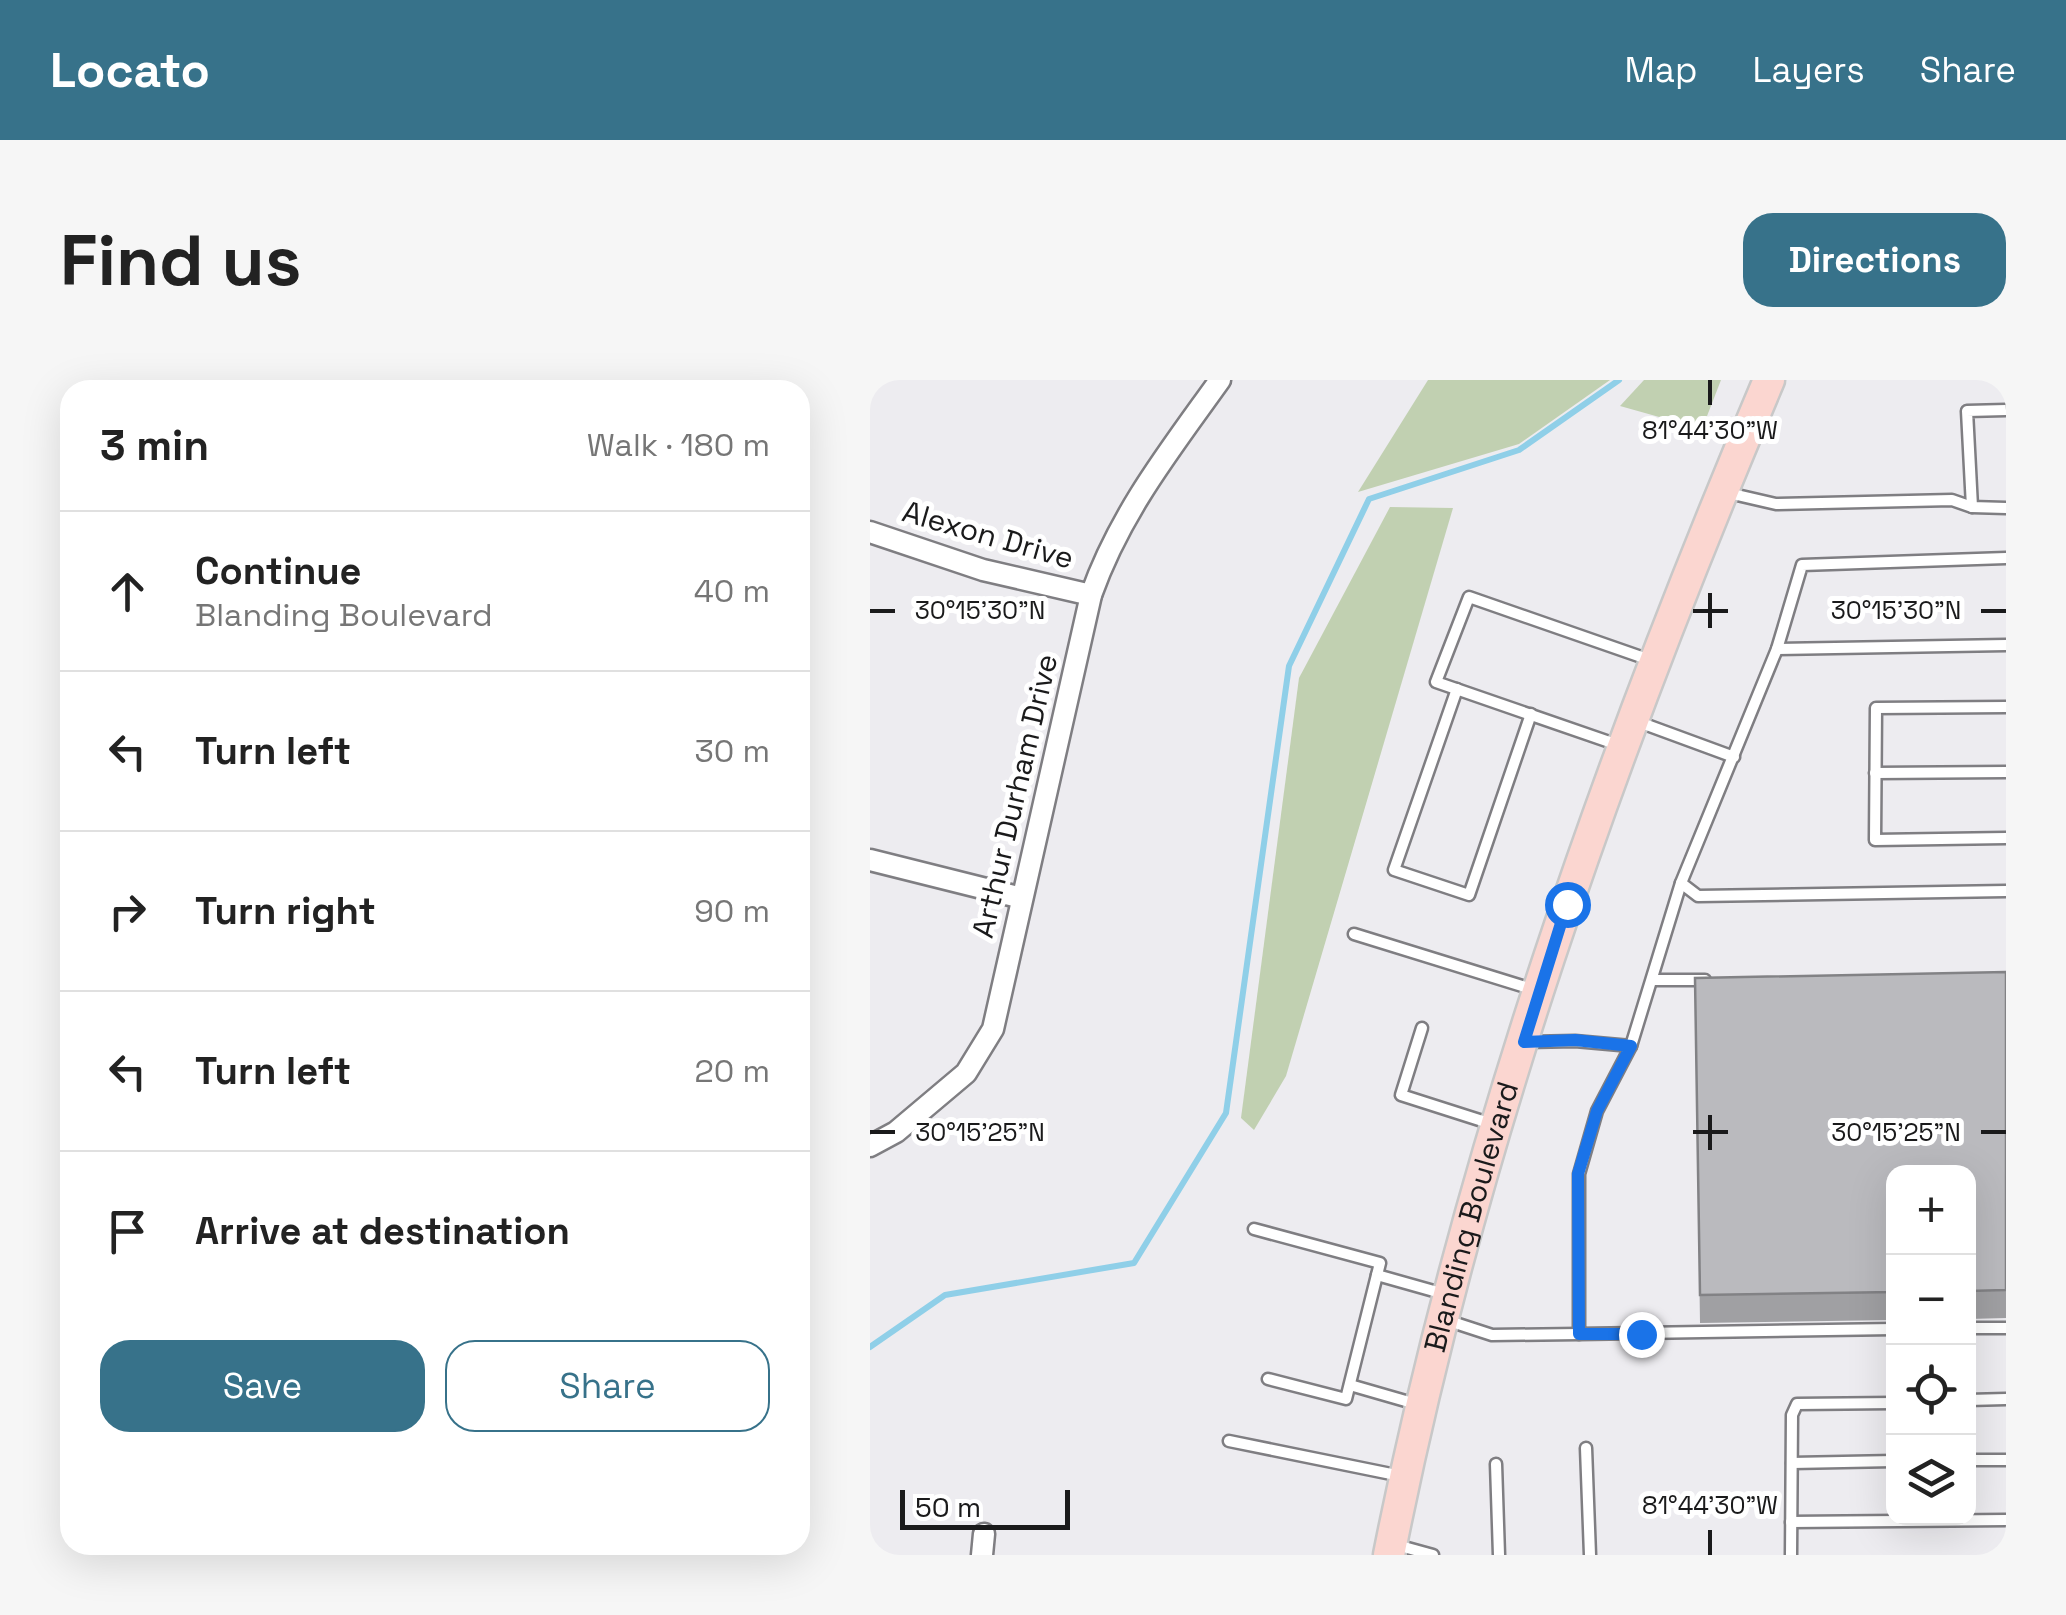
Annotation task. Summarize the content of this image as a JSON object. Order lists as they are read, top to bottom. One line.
{"streets":{"main road":["Blanding Boulevard"],"street":["Alexon Drive","Arthur Durham Drive"]},"crossings":[["Alexon Drive","Arthur Durham Drive"]],"scale_bar":"50 m","page":{"header":"Locato","nav":["Map","Layers","Share"],"buttons":["Directions",["Save","Share"]],"title":"Find us","heading":["3 min","Walk · 180 m"],"list":[["Continue","Blanding Boulevard","40 m"],["Turn left","30 m"],["Turn right","90 m"],["Turn left","20 m"],"Arrive at destination"],"map_buttons":["+","−"],"scale":"50 m"},"coordinates":["81°44'30\"W","30°15'30\"N","30°15'25\"N"]}
